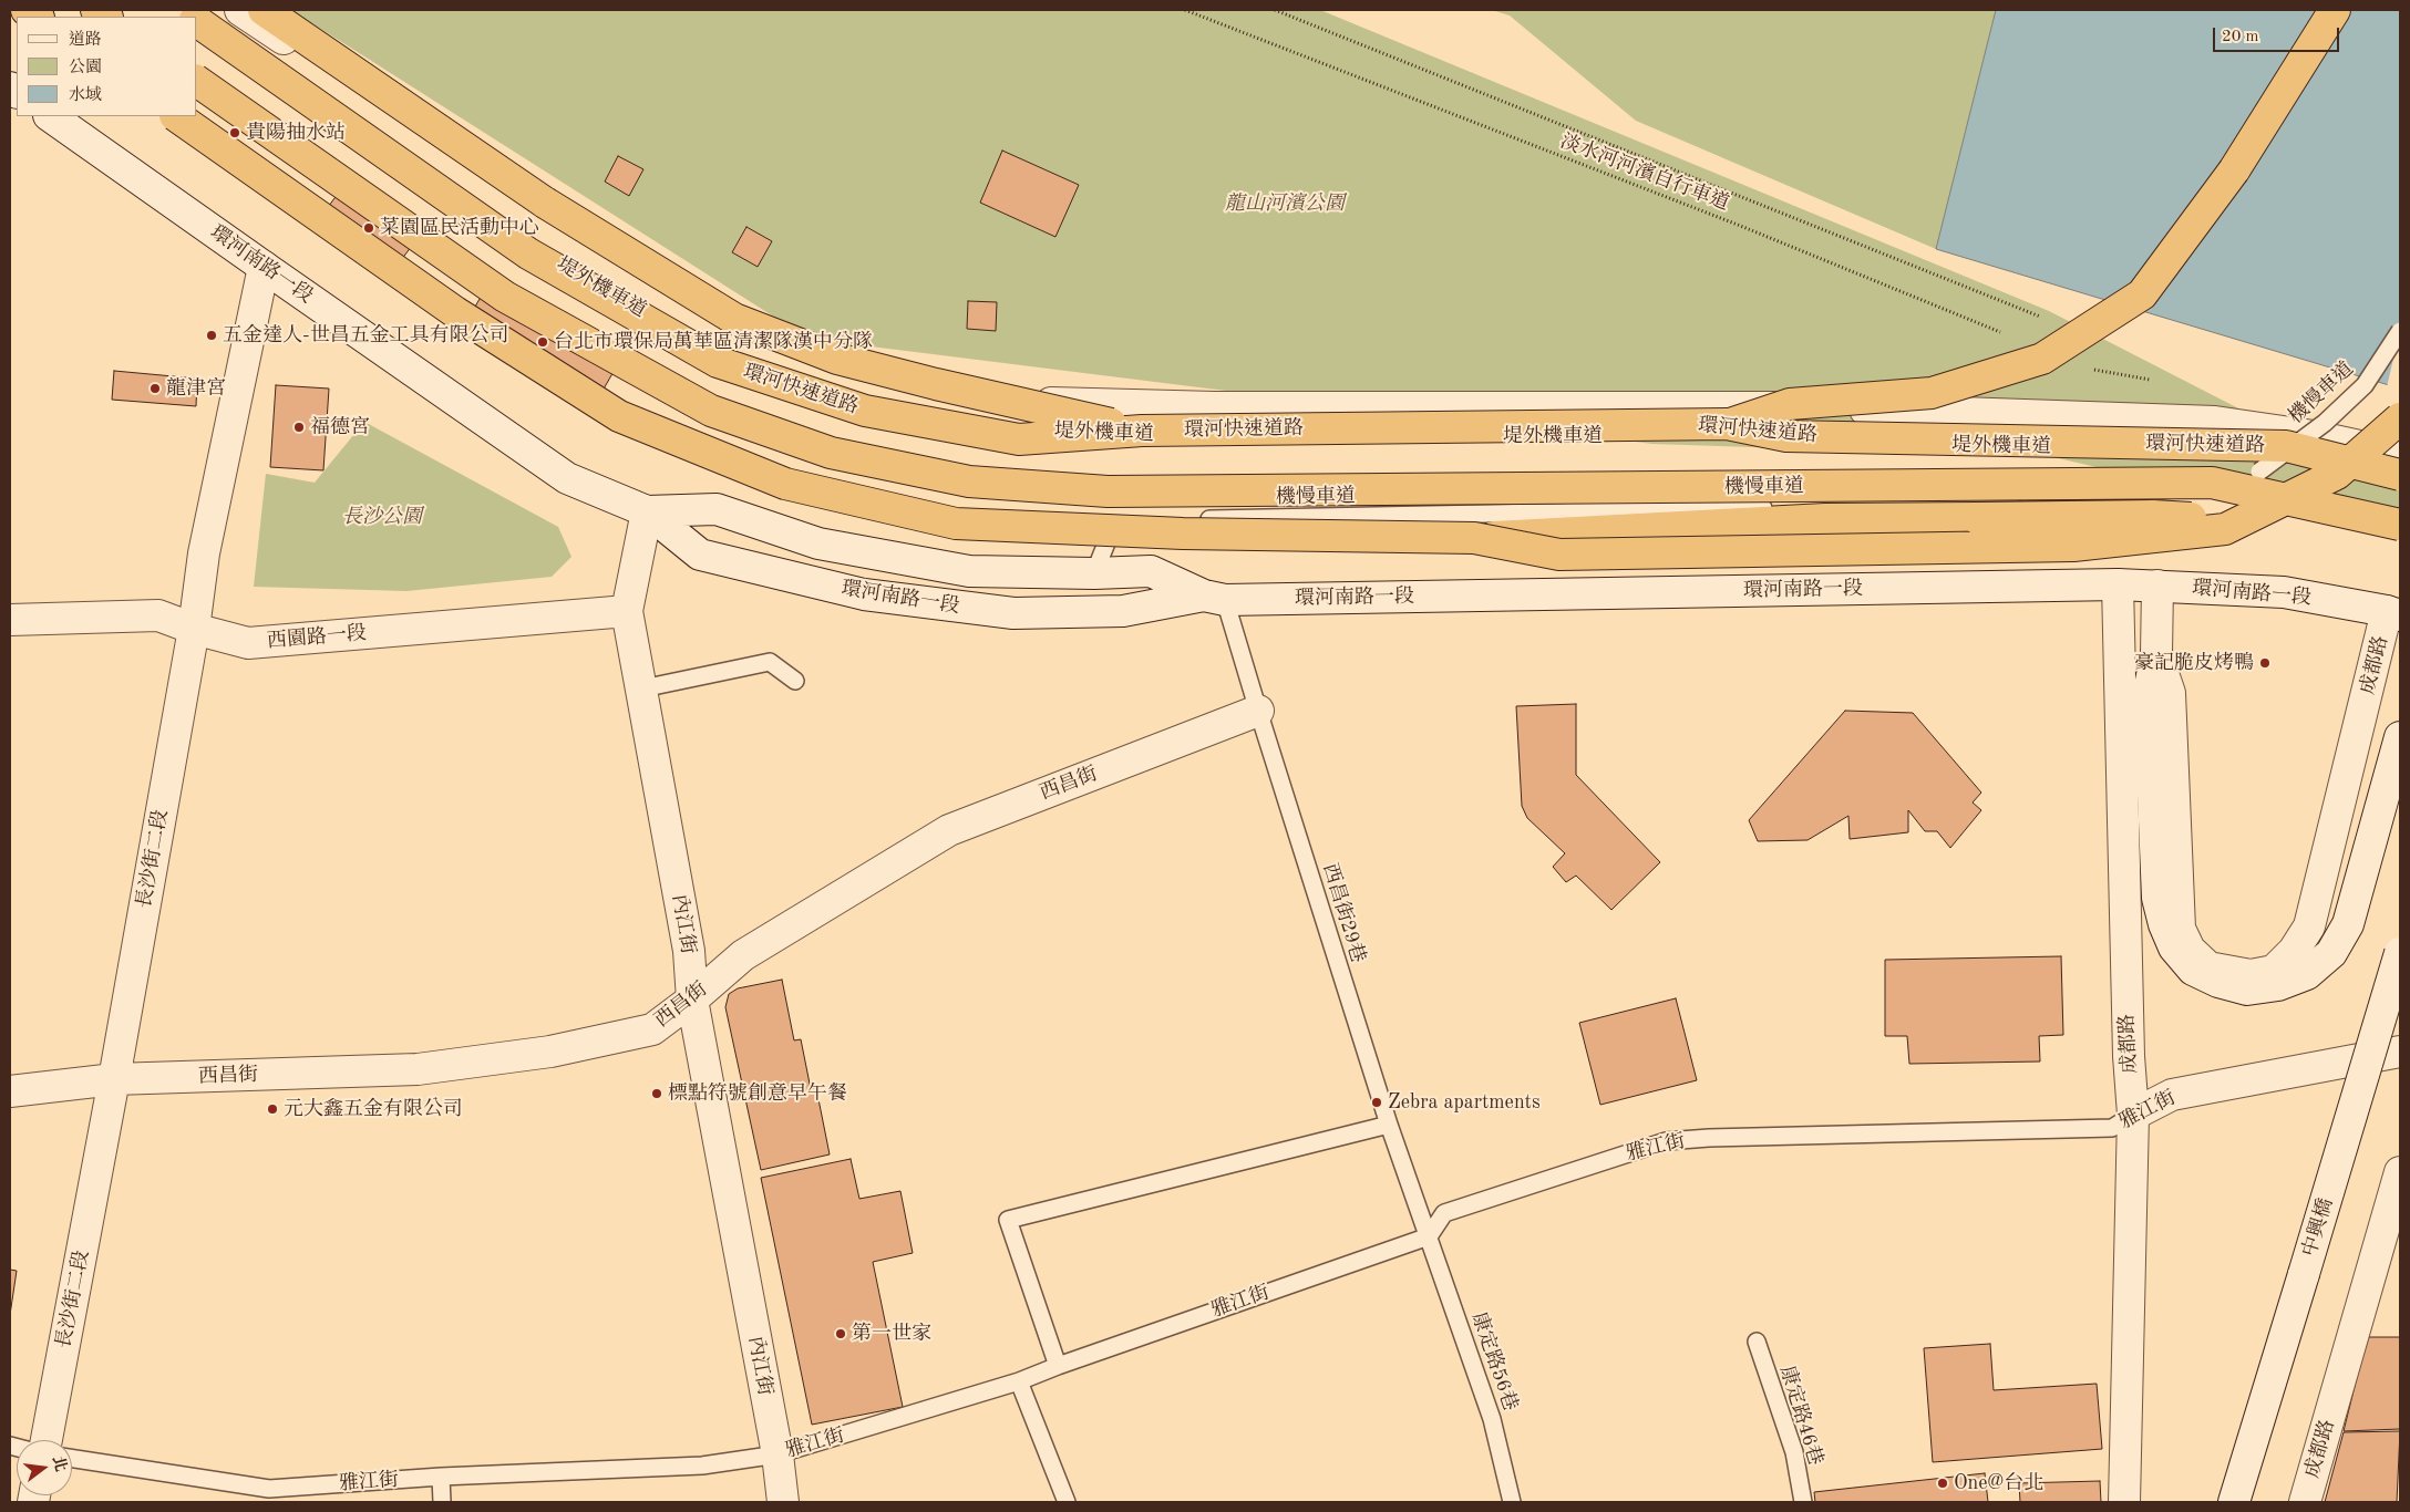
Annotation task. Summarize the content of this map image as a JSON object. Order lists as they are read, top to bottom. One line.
{"streets":{"highway":["環河快速道路"],"street":["環河南路一段","堤外機車道","西園路一段","成都路","西昌街","長沙街二段","內江街","雅江街","中興橋"],"lane":["機慢車道","西昌街29巷","康定路56巷","康定路46巷"],"path":["淡水河河濱自行車道"]},"crossings":[["環河南路一段","機慢車道"],["環河南路一段","成都路"],["環河南路一段","長沙街二段"],["環河南路一段","西昌街29巷"],["環河南路一段","內江街"],["堤外機車道","環河快速道路"],["西園路一段","長沙街二段"],["西園路一段","內江街"],["成都路","雅江街"],["西昌街","長沙街二段"],["西昌街","西昌街29巷"],["西昌街","內江街"],["西昌街29巷","雅江街"],["西昌街29巷","康定路56巷"],["內江街","雅江街"],["雅江街","康定路56巷"]],"parks":["龍山河濱公園","長沙公園"],"places":["貴陽抽水站","菜園區民活動中心","五金達人-世昌五金工具有限公司","台北市環保局萬華區清潔隊漢中分隊","龍津宮","福德宮","豪記脆皮烤鴨","標點符號創意早午餐","Zebra apartments","元大鑫五金有限公司","第一世家","One@台北"],"legend":["道路","公園","水域"],"scale_bar":"20 m","north":"right"}
